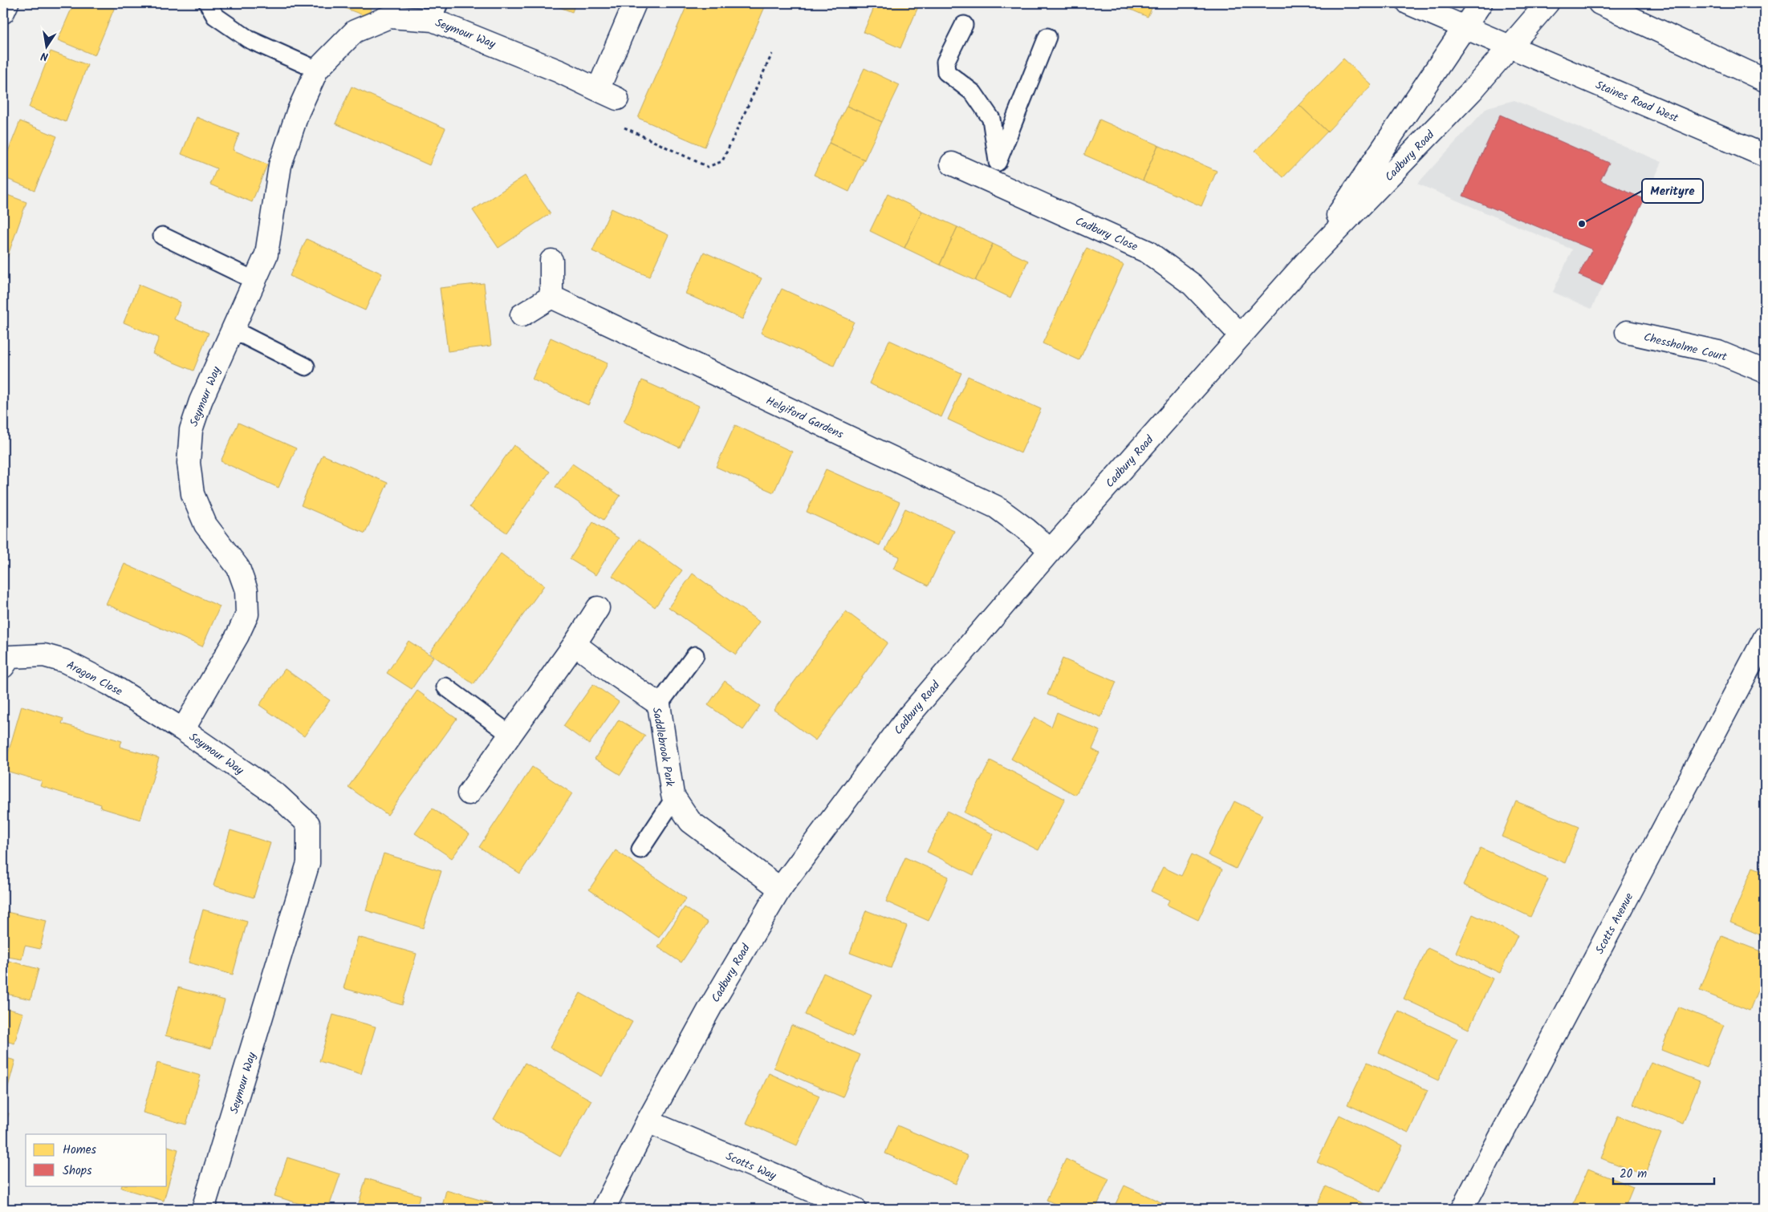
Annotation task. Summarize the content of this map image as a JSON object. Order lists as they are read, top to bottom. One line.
{"streets":{"main road":["Seymour Way","Staines Road West","Cadbury Road","Cadbury Close","Chessholme Court","Helgiford Gardens","Aragon Close","Saddlebrook Park","Scotts Avenue","Scotts Way"]},"crossings":[["Seymour Way","Aragon Close"],["Staines Road West","Cadbury Road"],["Cadbury Road","Cadbury Close"],["Cadbury Road","Helgiford Gardens"],["Cadbury Road","Saddlebrook Park"],["Cadbury Road","Scotts Way"]],"places":["Merityre"],"legend":["Homes","Shops"],"scale_bar":"20 m","north":"bottom"}
